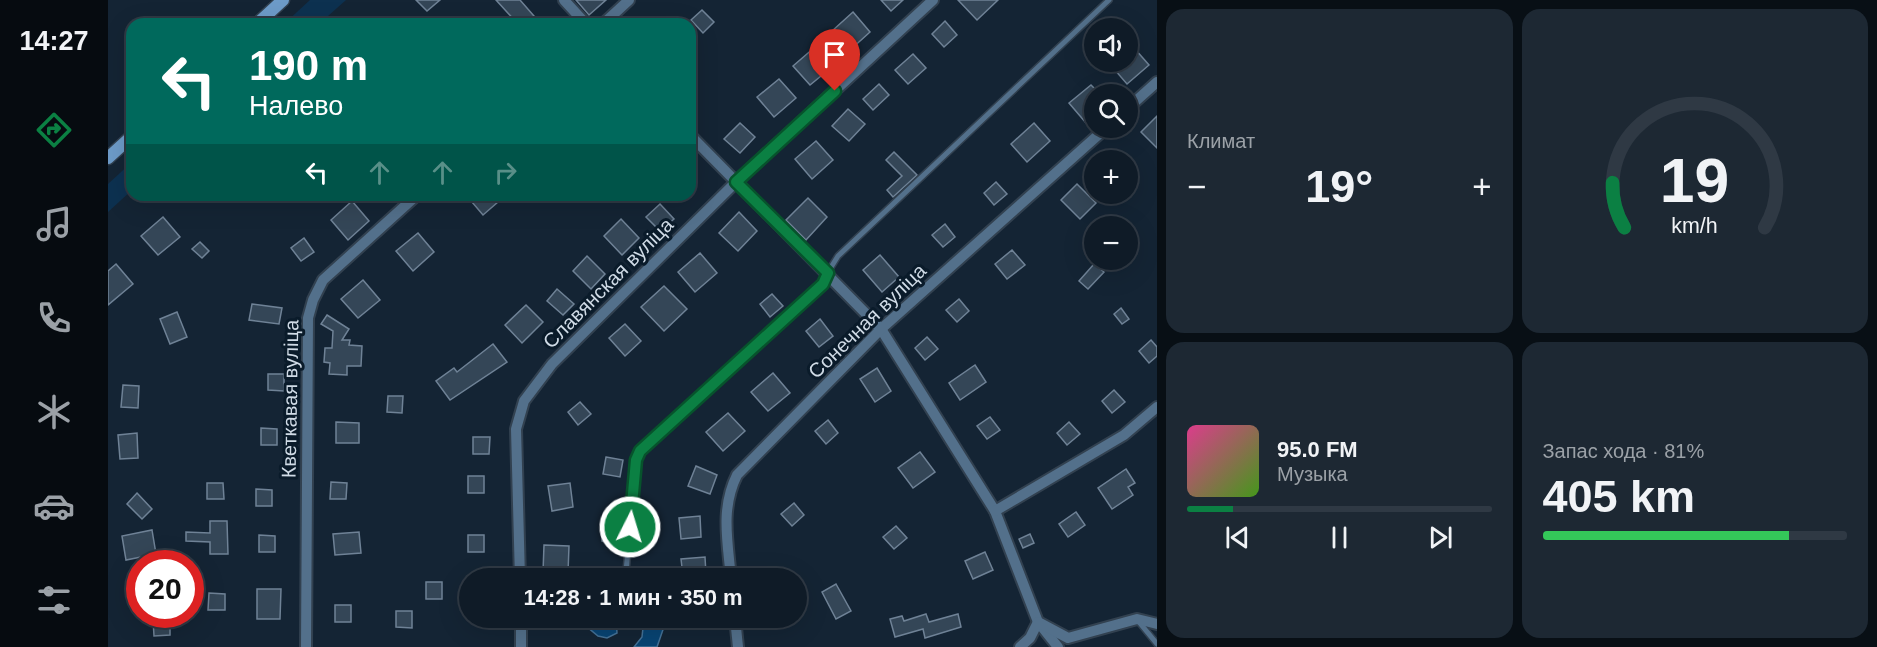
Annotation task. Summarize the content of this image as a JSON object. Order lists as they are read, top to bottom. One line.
{"streets":{"street":["Славянская вуліца","Сонечная вуліца","Кветкавая вуліца"]},"page":{"tabs":"14:27","tile":["Климат",["Запас хода · 81%","405 km"]],"map_buttons":["+","−"],"turn":["190 m","Налево"],"heat":["−","19°","+"],"song":["95.0 FM","Музыка"],"limit":"20","trip":"14:28 · 1 мин · 350 m","gauge":["19","km/h"]}}
